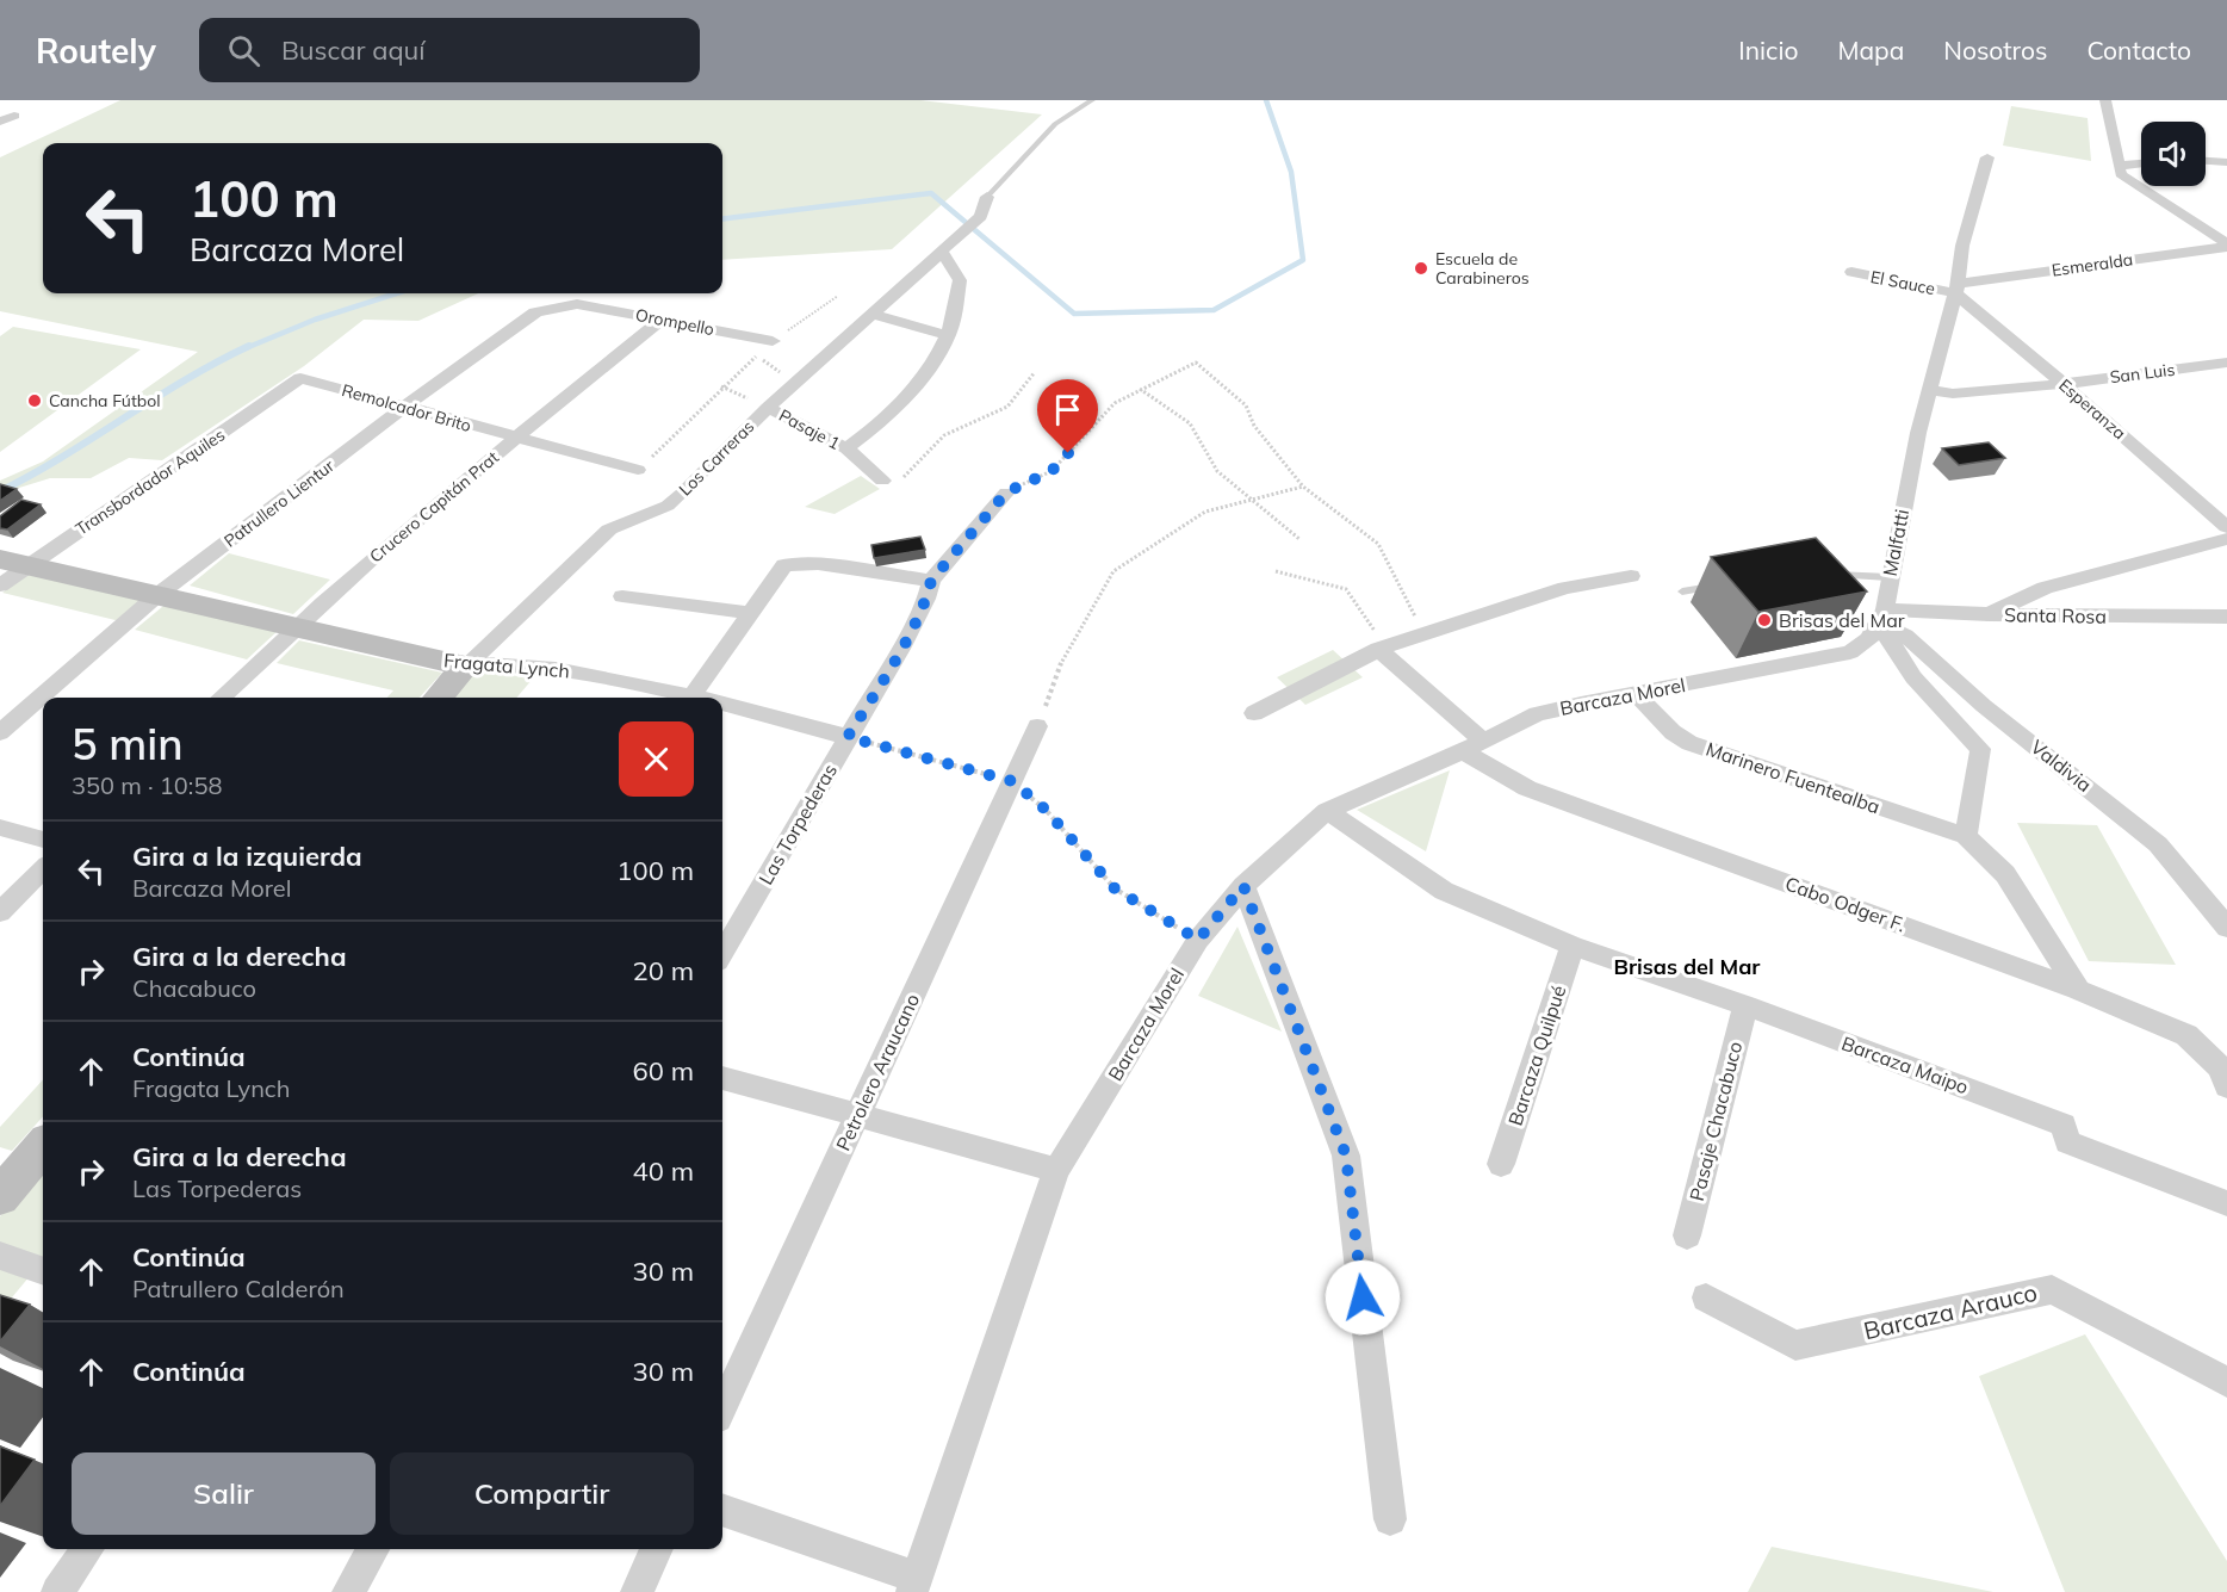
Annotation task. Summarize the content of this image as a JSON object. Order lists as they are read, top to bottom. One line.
{"streets":{"street":["Esmeralda","El Sauce","Orompello","San Luis","Remolcador Brito","Esperanza","Pasaje 1","Los Carreras","Transbordador Aquiles","Patrullero Lientur","Crucero Capitán Prat","Malfatti","Santa Rosa","Fragata Lynch","Barcaza Morel","Valdivia","Marinero Fuentealba","Las Torpederas","Cabo Odger F.","Barcaza Quilpué","Barcaza Maipo","Petrolero Araucano","Pasaje Chacabuco","Barcaza Arauco"]},"crossings":[["Esmeralda","El Sauce"],["Esmeralda","Esperanza"],["Esmeralda","Malfatti"],["El Sauce","Esperanza"],["El Sauce","Malfatti"],["Orompello","Patrullero Lientur"],["Orompello","Crucero Capitán Prat"],["San Luis","Esperanza"],["San Luis","Malfatti"],["Remolcador Brito","Transbordador Aquiles"],["Remolcador Brito","Patrullero Lientur"],["Remolcador Brito","Crucero Capitán Prat"],["Esperanza","Malfatti"],["Pasaje 1","Los Carreras"],["Los Carreras","Fragata Lynch"],["Transbordador Aquiles","Fragata Lynch"],["Patrullero Lientur","Fragata Lynch"],["Crucero Capitán Prat","Fragata Lynch"],["Malfatti","Santa Rosa"],["Malfatti","Barcaza Morel"],["Malfatti","Valdivia"],["Santa Rosa","Barcaza Morel"],["Santa Rosa","Valdivia"],["Fragata Lynch","Las Torpederas"],["Barcaza Morel","Valdivia"],["Barcaza Morel","Marinero Fuentealba"],["Barcaza Morel","Cabo Odger F."],["Barcaza Morel","Barcaza Maipo"],["Barcaza Quilpué","Barcaza Maipo"],["Barcaza Maipo","Pasaje Chacabuco"]],"districts":["Brisas del Mar"],"places":["Escuela de Carabineros","Cancha Fútbol","Brisas del Mar"],"page":{"header":"Routely","search":"Buscar aquí","nav":["Inicio","Mapa","Nosotros","Contacto"],"turn":["100 m","Barcaza Morel"],"heading":["5 min","350 m · 10:58"],"list":[{"name":"Gira a la izquierda","note":"Barcaza Morel","value":"100 m"},{"name":"Gira a la derecha","note":"Chacabuco","value":"20 m"},{"name":"Continúa","note":"Fragata Lynch","value":"60 m"},{"name":"Gira a la derecha","note":"Las Torpederas","value":"40 m"},{"name":"Continúa","note":"Patrullero Calderón","value":"30 m"},{"name":"Continúa","value":"30 m"}],"buttons":["Salir","Compartir"]}}
